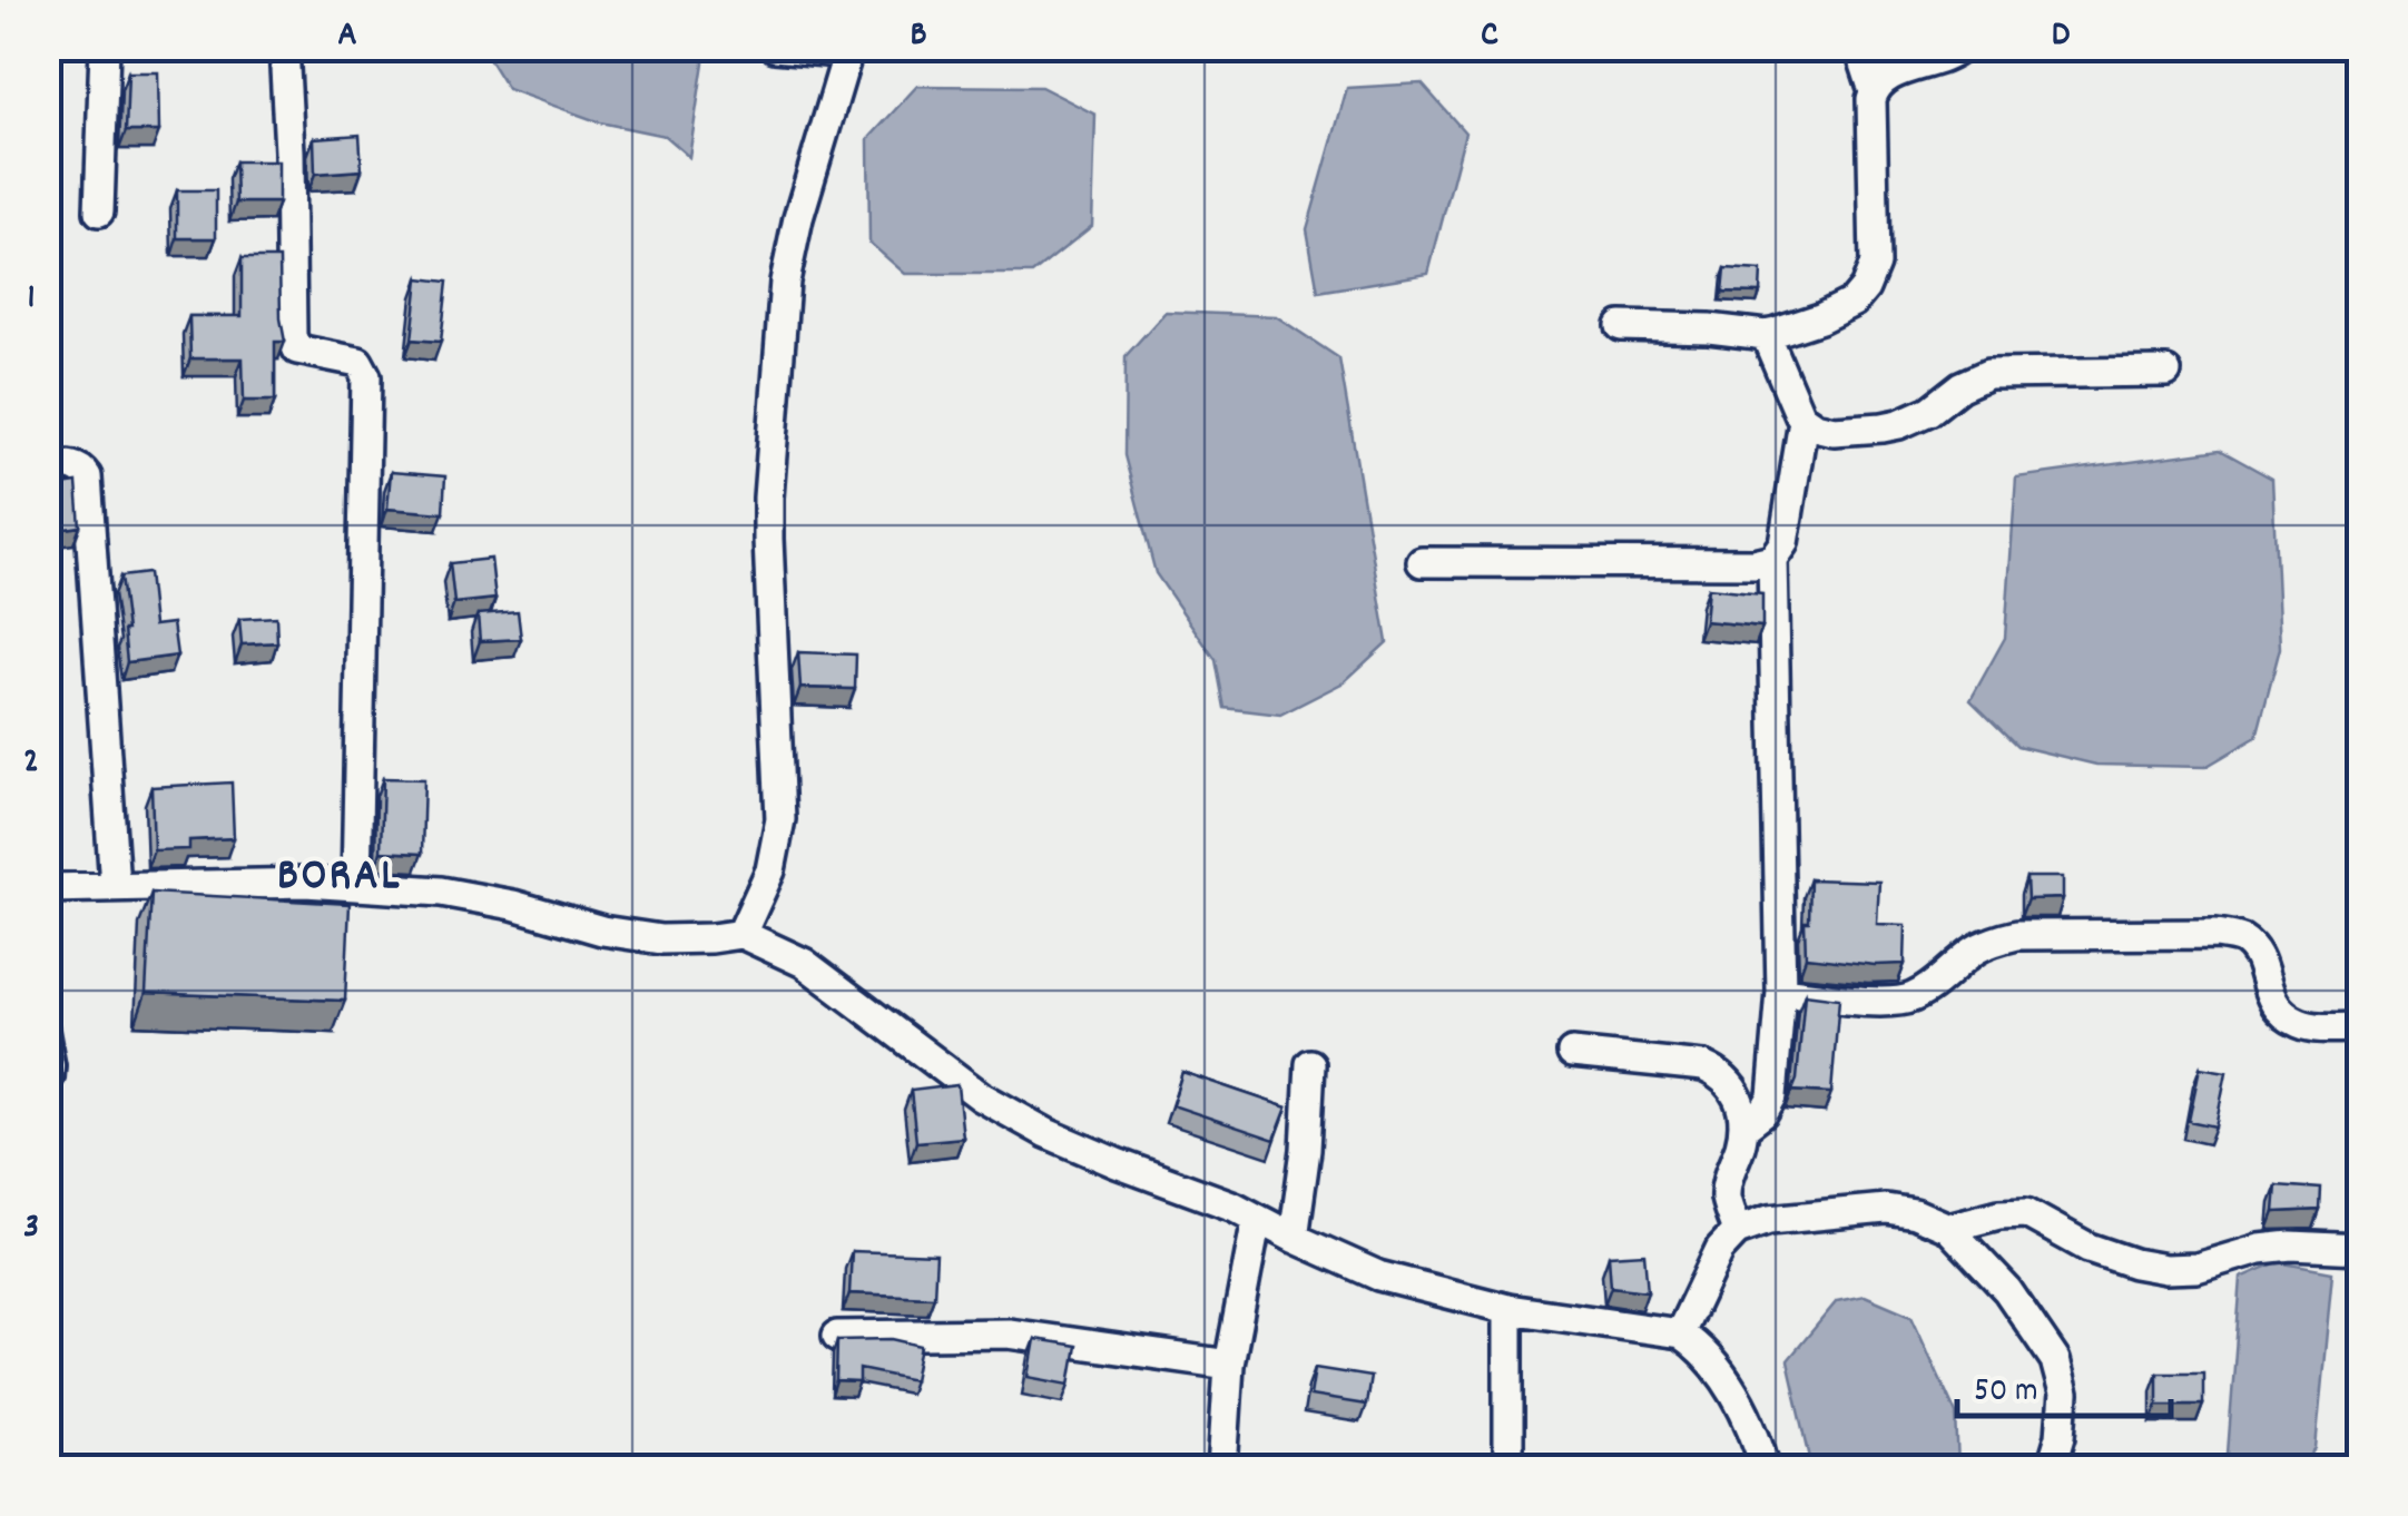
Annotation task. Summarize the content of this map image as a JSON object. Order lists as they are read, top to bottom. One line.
{"districts":["BORAL"],"scale_bar":"50 m","grid":{"columns":["A","B","C","D"],"rows":["1","2","3"]}}
